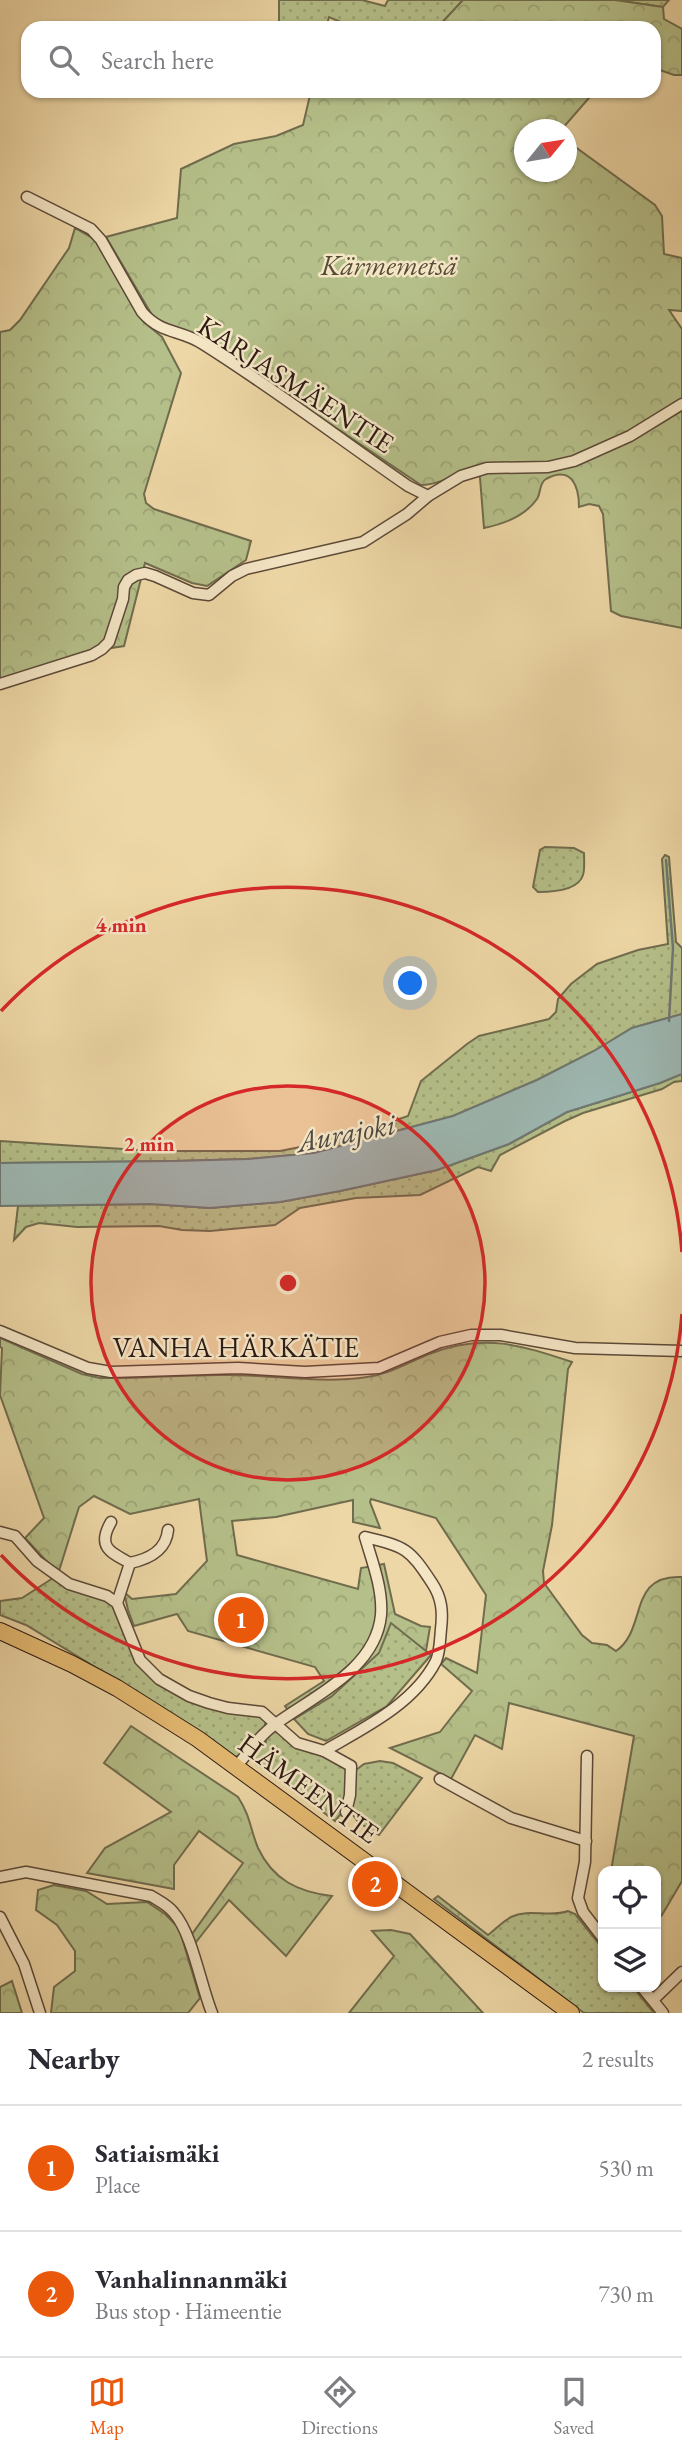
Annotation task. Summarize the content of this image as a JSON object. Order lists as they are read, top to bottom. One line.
{"streets":{"highway":["HÄMEENTIE"],"street":["KARJASMÄENTIE","VANHA HÄRKÄTIE"]},"water":["Aurajoki"],"parks":["Kärmemetsä"],"north":"top right","page":{"search":"Search here","pins":["1","2"],"heading":["Nearby","2 results"],"list":[{"mark":"1","name":"Satiaismäki","note":"Place","value":"530 m"},{"mark":"2","name":"Vanhalinnanmäki","note":"Bus stop · Hämeentie","value":"730 m"}],"nav":["Map","Directions","Saved"]},"rings":["4 min","2 min"]}
